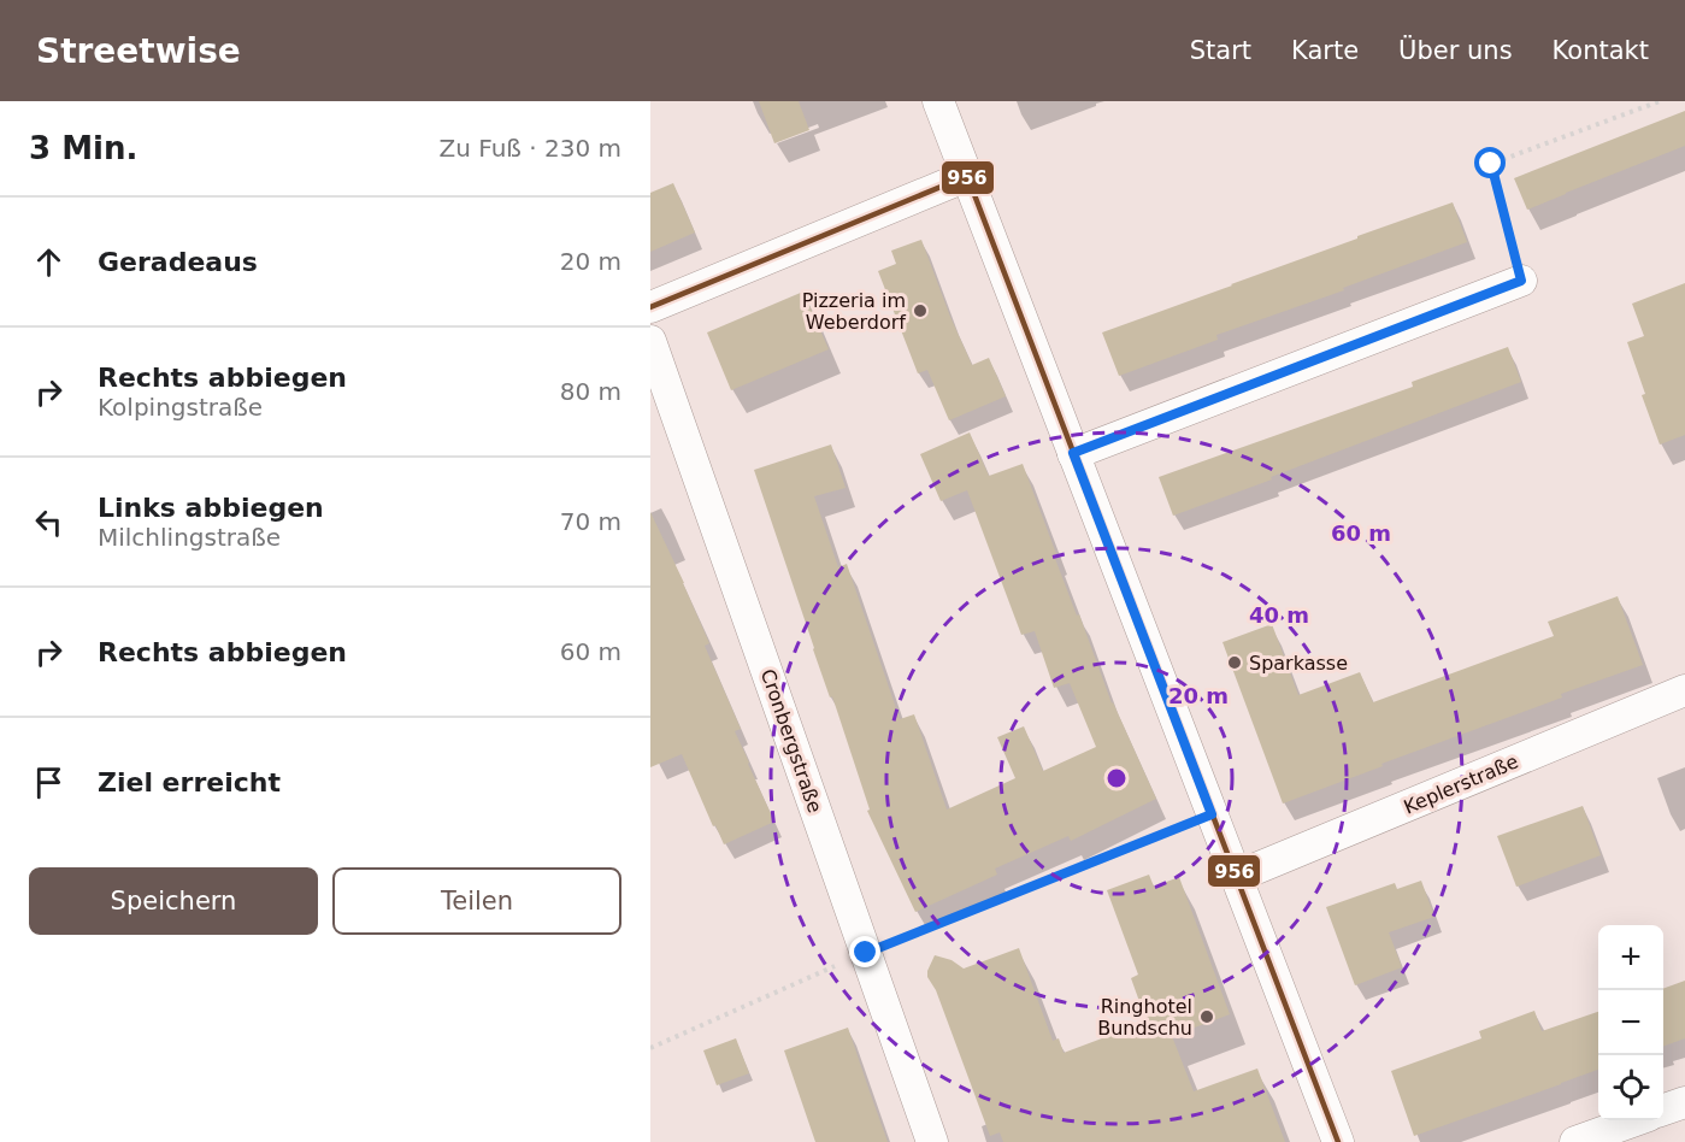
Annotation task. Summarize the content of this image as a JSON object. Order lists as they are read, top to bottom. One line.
{"streets":{"street":["Cronbergstraße","Keplerstraße"]},"places":["Pizzeria im Weberdorf","Sparkasse","Ringhotel Bundschu"],"lines":["transit line 956"],"page":{"header":"Streetwise","nav":["Start","Karte","Über uns","Kontakt"],"heading":["3 Min.","Zu Fuß · 230 m"],"list":[["Geradeaus","20 m"],["Rechts abbiegen","Kolpingstraße","80 m"],["Links abbiegen","Milchlingstraße","70 m"],["Rechts abbiegen","60 m"],"Ziel erreicht"],"buttons":["Speichern","Teilen"],"map_buttons":["+","−"]},"rings":["60 m","40 m","20 m"]}
